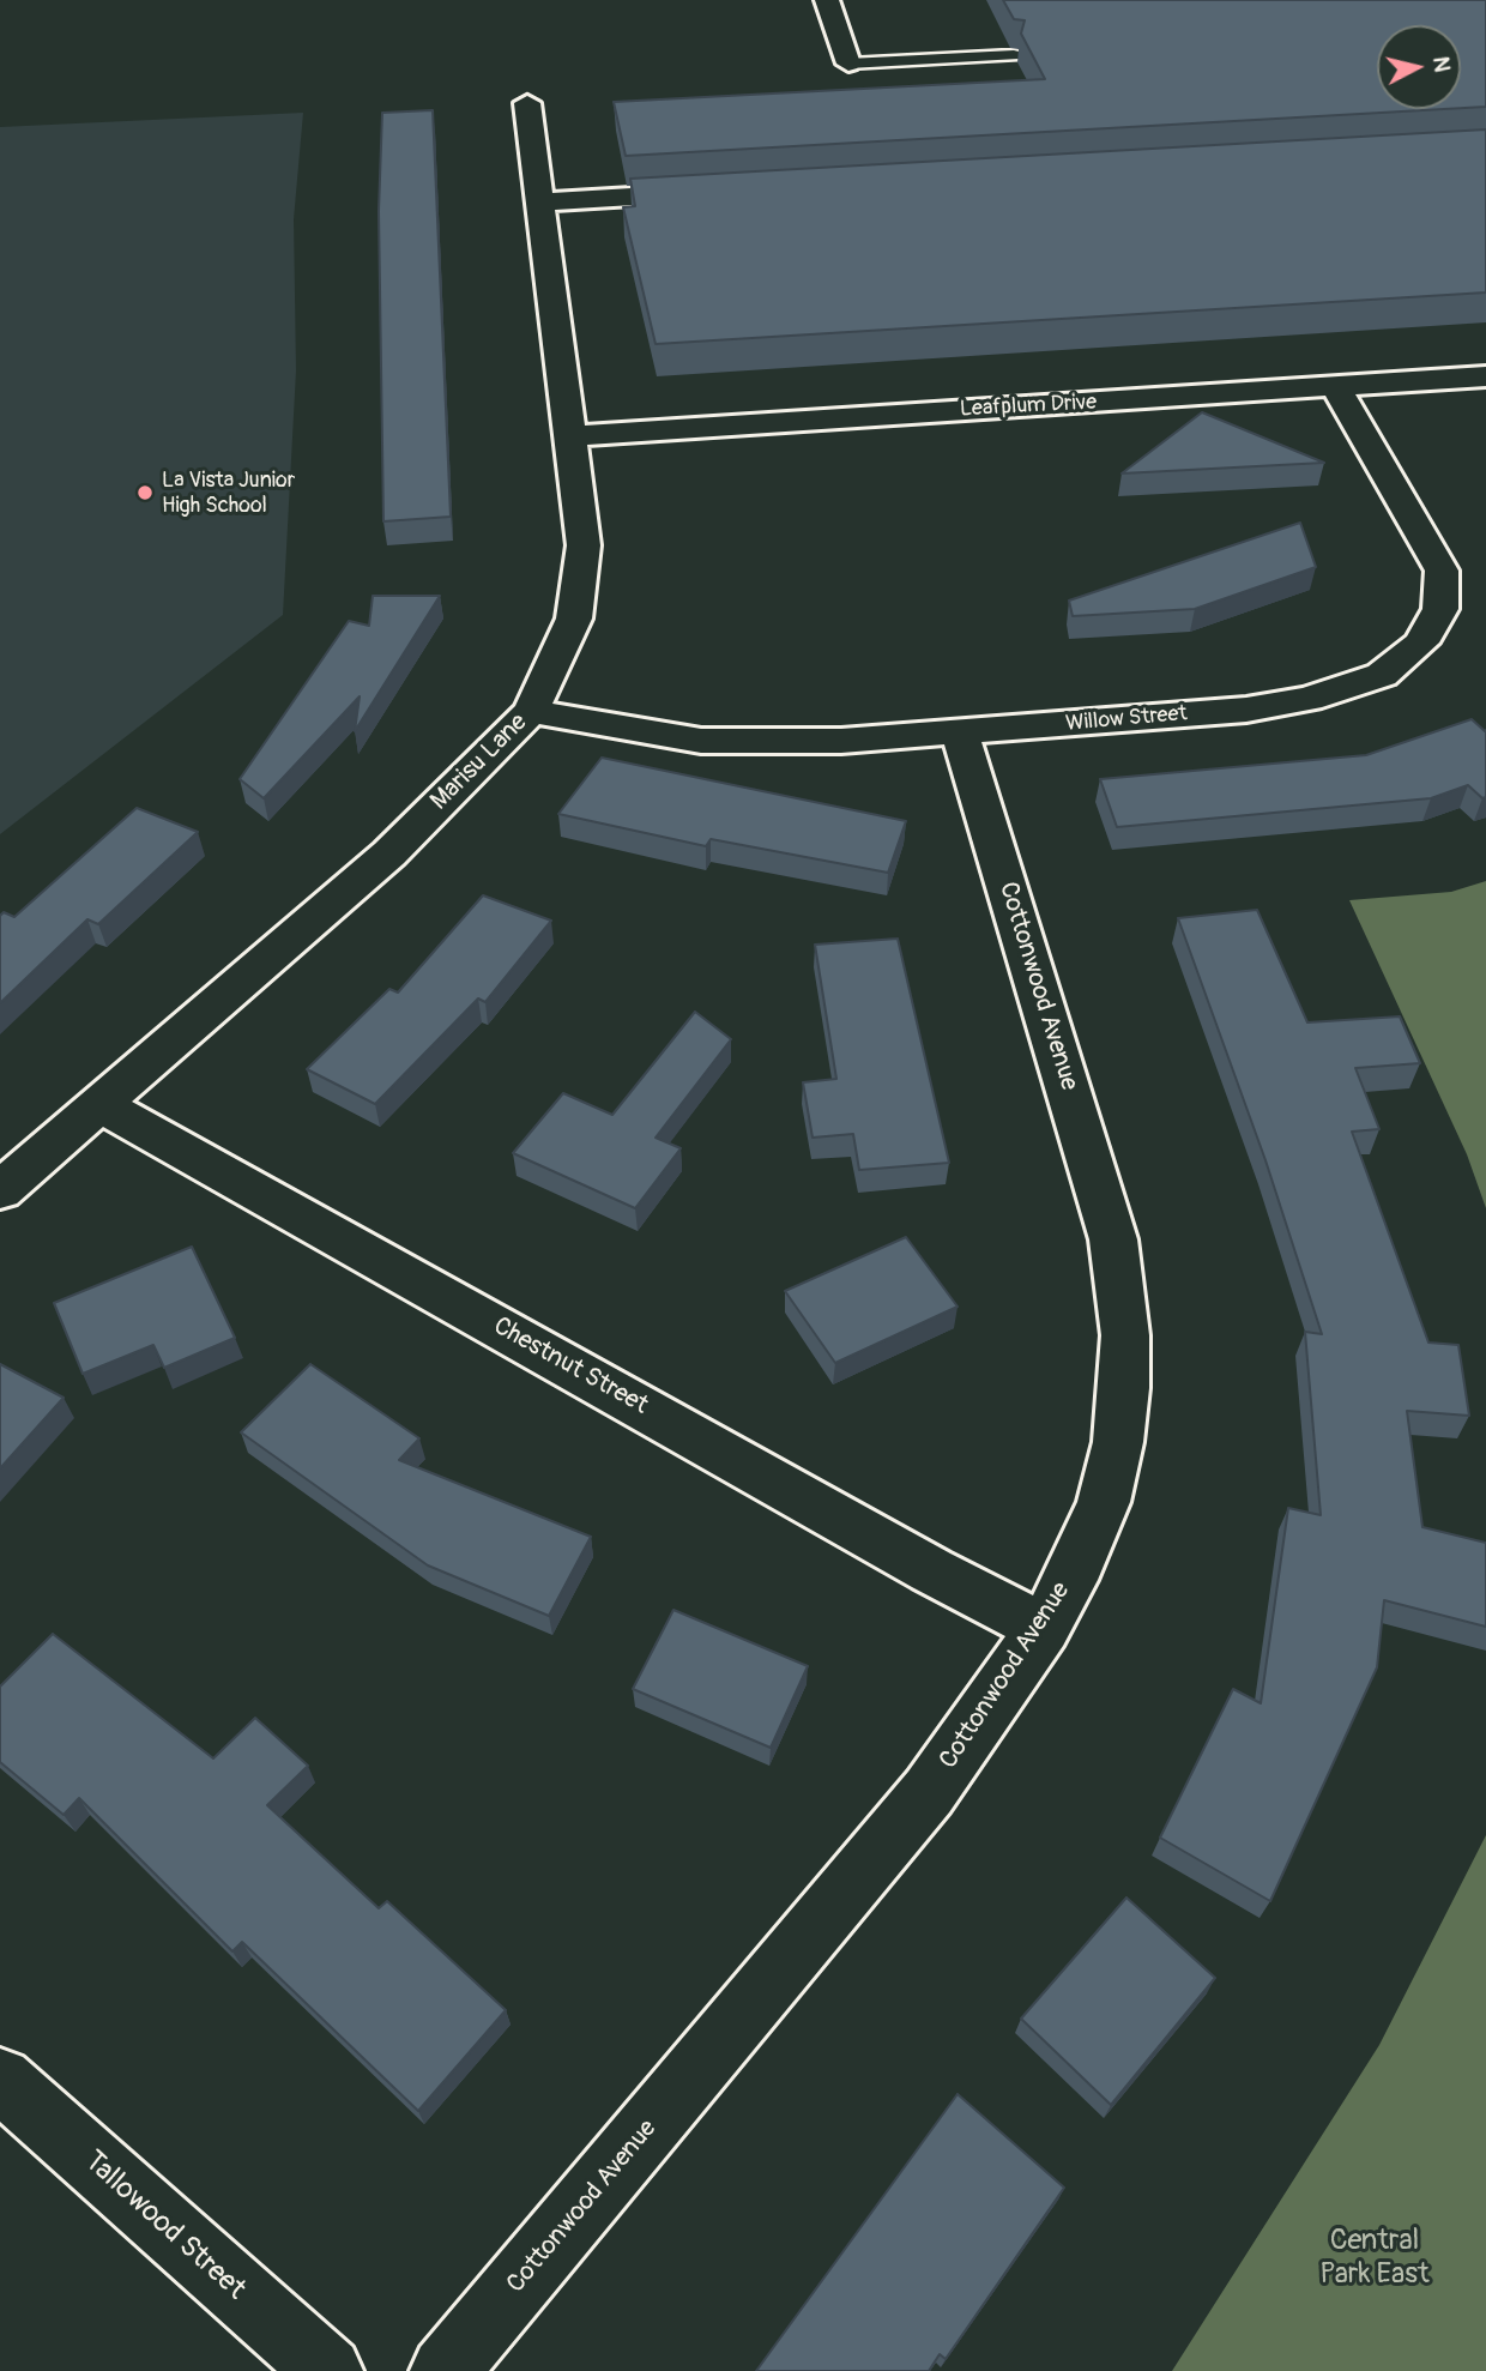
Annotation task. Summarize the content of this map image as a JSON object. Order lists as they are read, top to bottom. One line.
{"streets":{"street":["Leafplum Drive","Willow Street","Marisu Lane","Cottonwood Avenue","Chestnut Street","Tallowood Street"]},"crossings":[["Leafplum Drive","Willow Street"],["Leafplum Drive","Marisu Lane"],["Willow Street","Marisu Lane"],["Willow Street","Cottonwood Avenue"],["Marisu Lane","Chestnut Street"],["Cottonwood Avenue","Chestnut Street"]],"parks":["Central Park East"],"places":["La Vista Junior High School"],"north":"right"}
